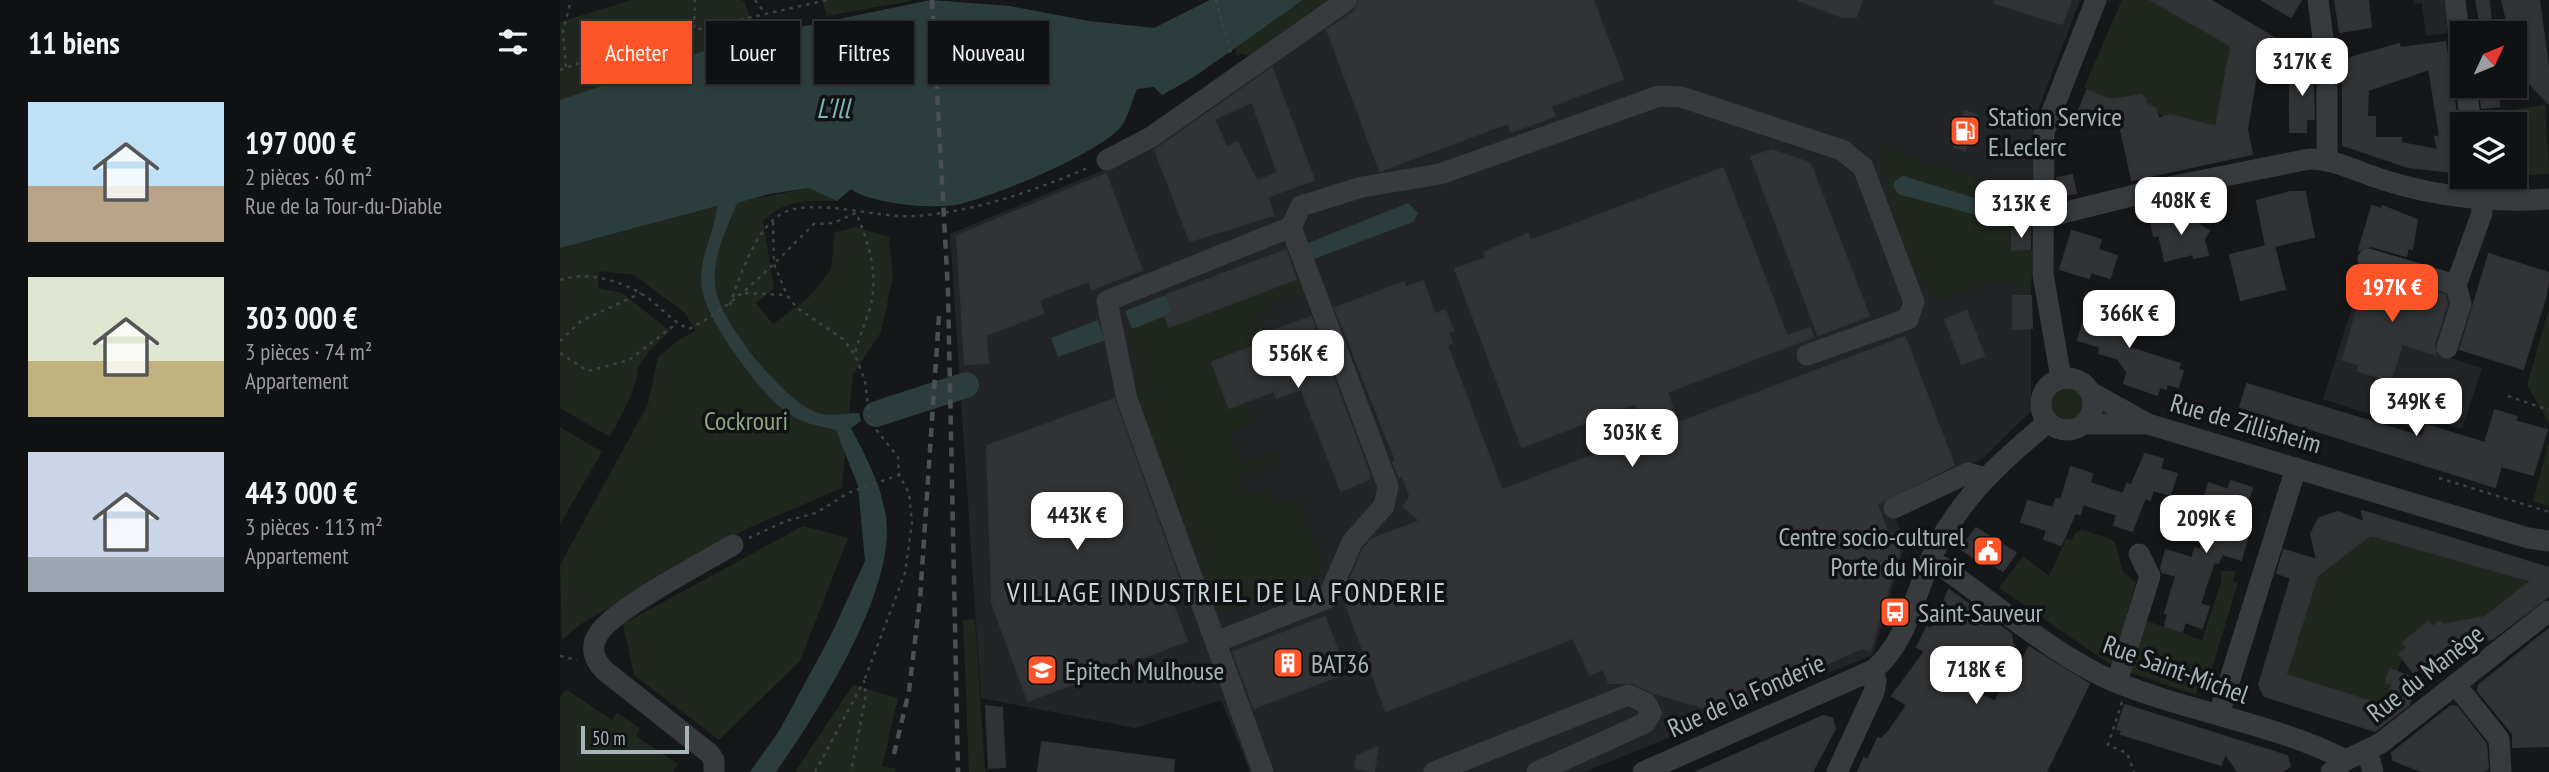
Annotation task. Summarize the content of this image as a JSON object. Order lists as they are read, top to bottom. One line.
{"streets":{"street":["Rue de Zillisheim","Rue Saint-Michel","Rue du Manège","Rue de la Fonderie"]},"crossings":[["Rue Saint-Michel","Rue du Manège"]],"districts":["VILLAGE INDUSTRIEL DE LA FONDERIE"],"water":["L'Ill"],"parks":["Cockrouri"],"places":{"fuel station":["Station Service E.Leclerc"],"public building":["Centre socio-culturel Porte du Miroir"],"bus stop":["Saint-Sauveur"],"building":["BAT36"],"school or university":["Epitech Mulhouse"]},"scale_bar":"50 m","north":"top right","page":{"heading":"11 biens","chip":["Acheter","Louer","Filtres","Nouveau"],"price":["317K €","408K €","313K €","197K €","366K €","556K €","349K €","303K €","443K €","209K €","718K €"],"list":[{"name":"197 000 €","note":"2 pièces · 60 m² · Rue de la Tour-du-Diable"},{"name":"303 000 €","note":"3 pièces · 74 m² · Appartement"},{"name":"443 000 €","note":"3 pièces · 113 m² · Appartement"}],"scale":"50 m"}}
